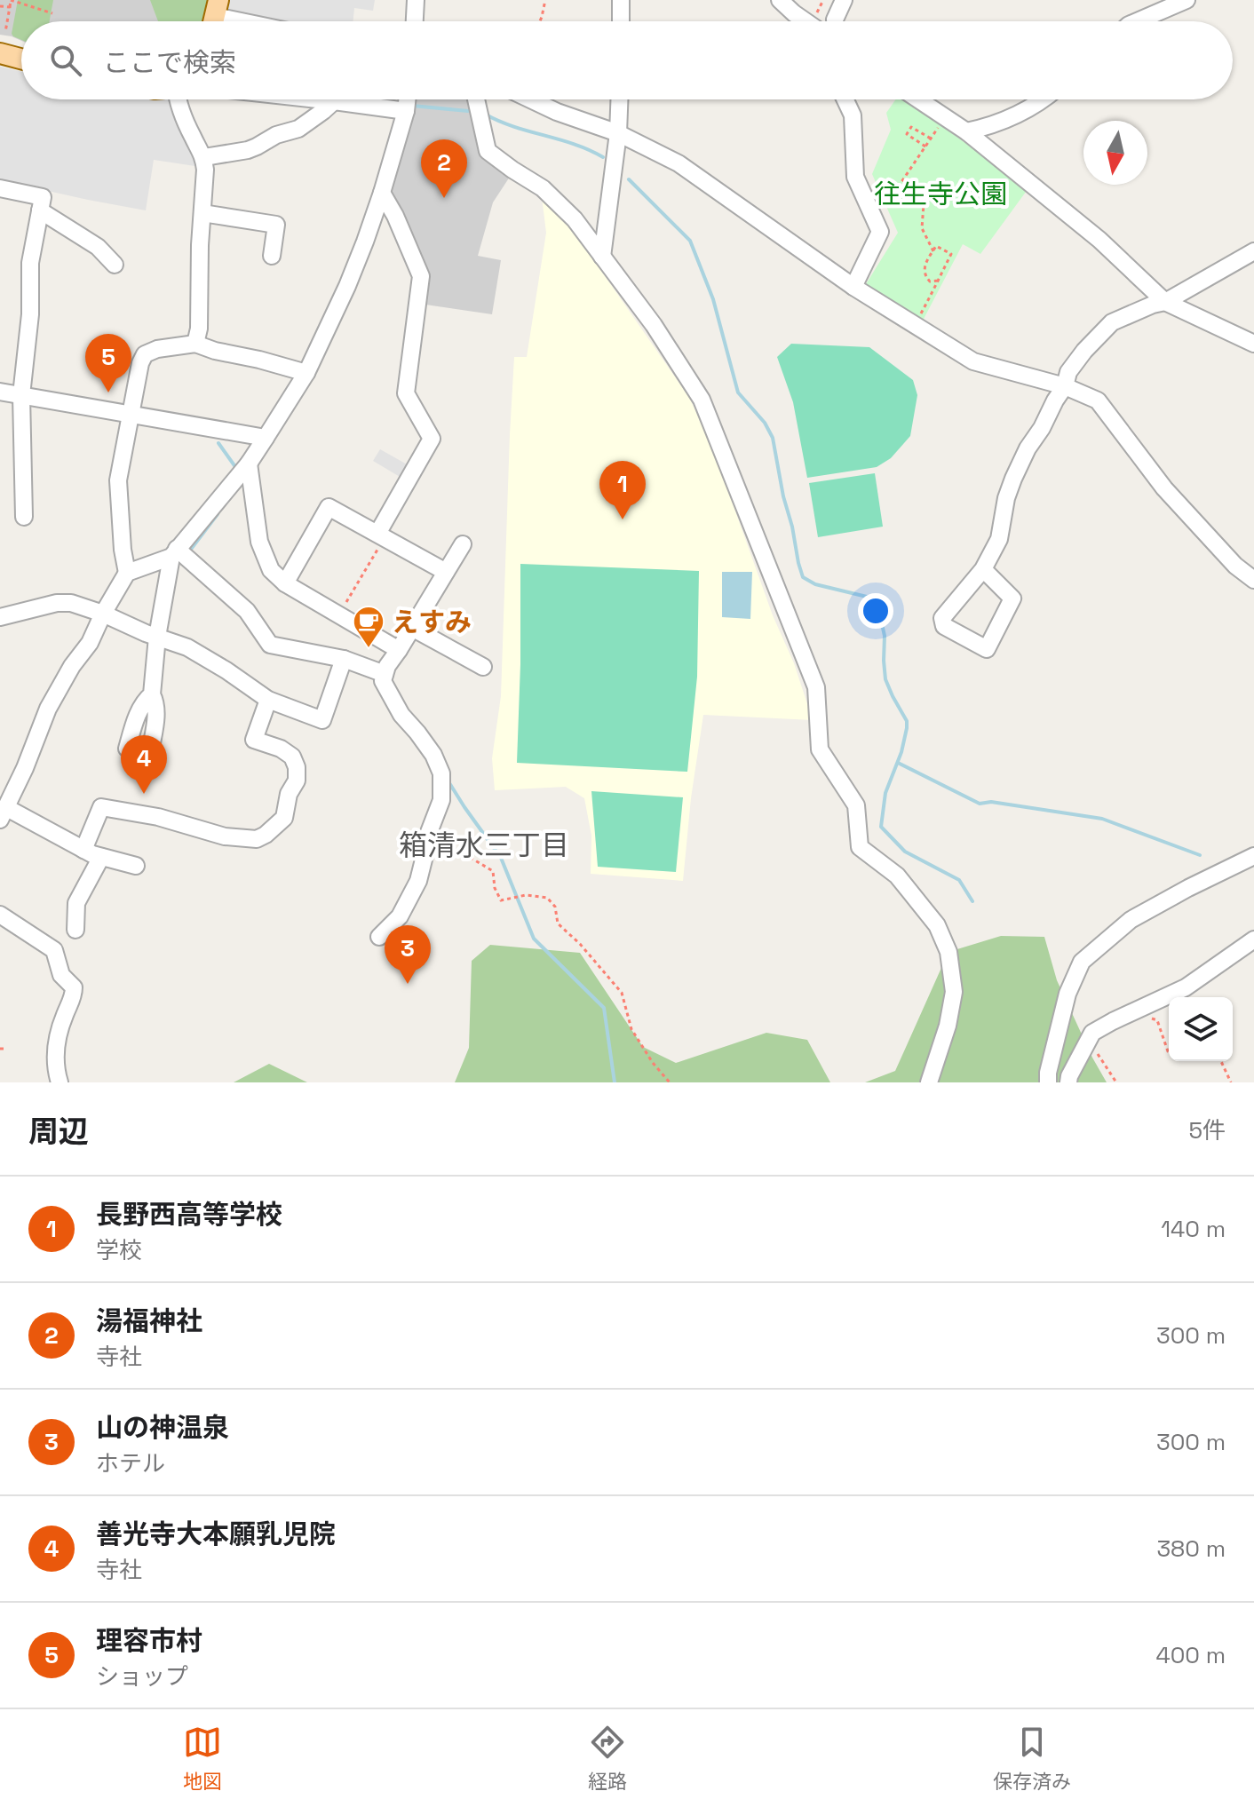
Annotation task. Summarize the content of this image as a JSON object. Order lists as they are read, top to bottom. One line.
{"districts":["箱清水三丁目"],"parks":["往生寺公園"],"places":{"cafe":["えすみ"]},"north":"bottom","page":{"search":"ここで検索","pins":["2","5","1","4","3"],"heading":["周辺","5件"],"list":[{"mark":"1","name":"長野西高等学校","note":"学校","value":"140 m"},{"mark":"2","name":"湯福神社","note":"寺社","value":"300 m"},{"mark":"3","name":"山の神温泉","note":"ホテル","value":"300 m"},{"mark":"4","name":"善光寺大本願乳児院","note":"寺社","value":"380 m"},{"mark":"5","name":"理容市村","note":"ショップ","value":"400 m"}],"nav":["地図","経路","保存済み"]}}
